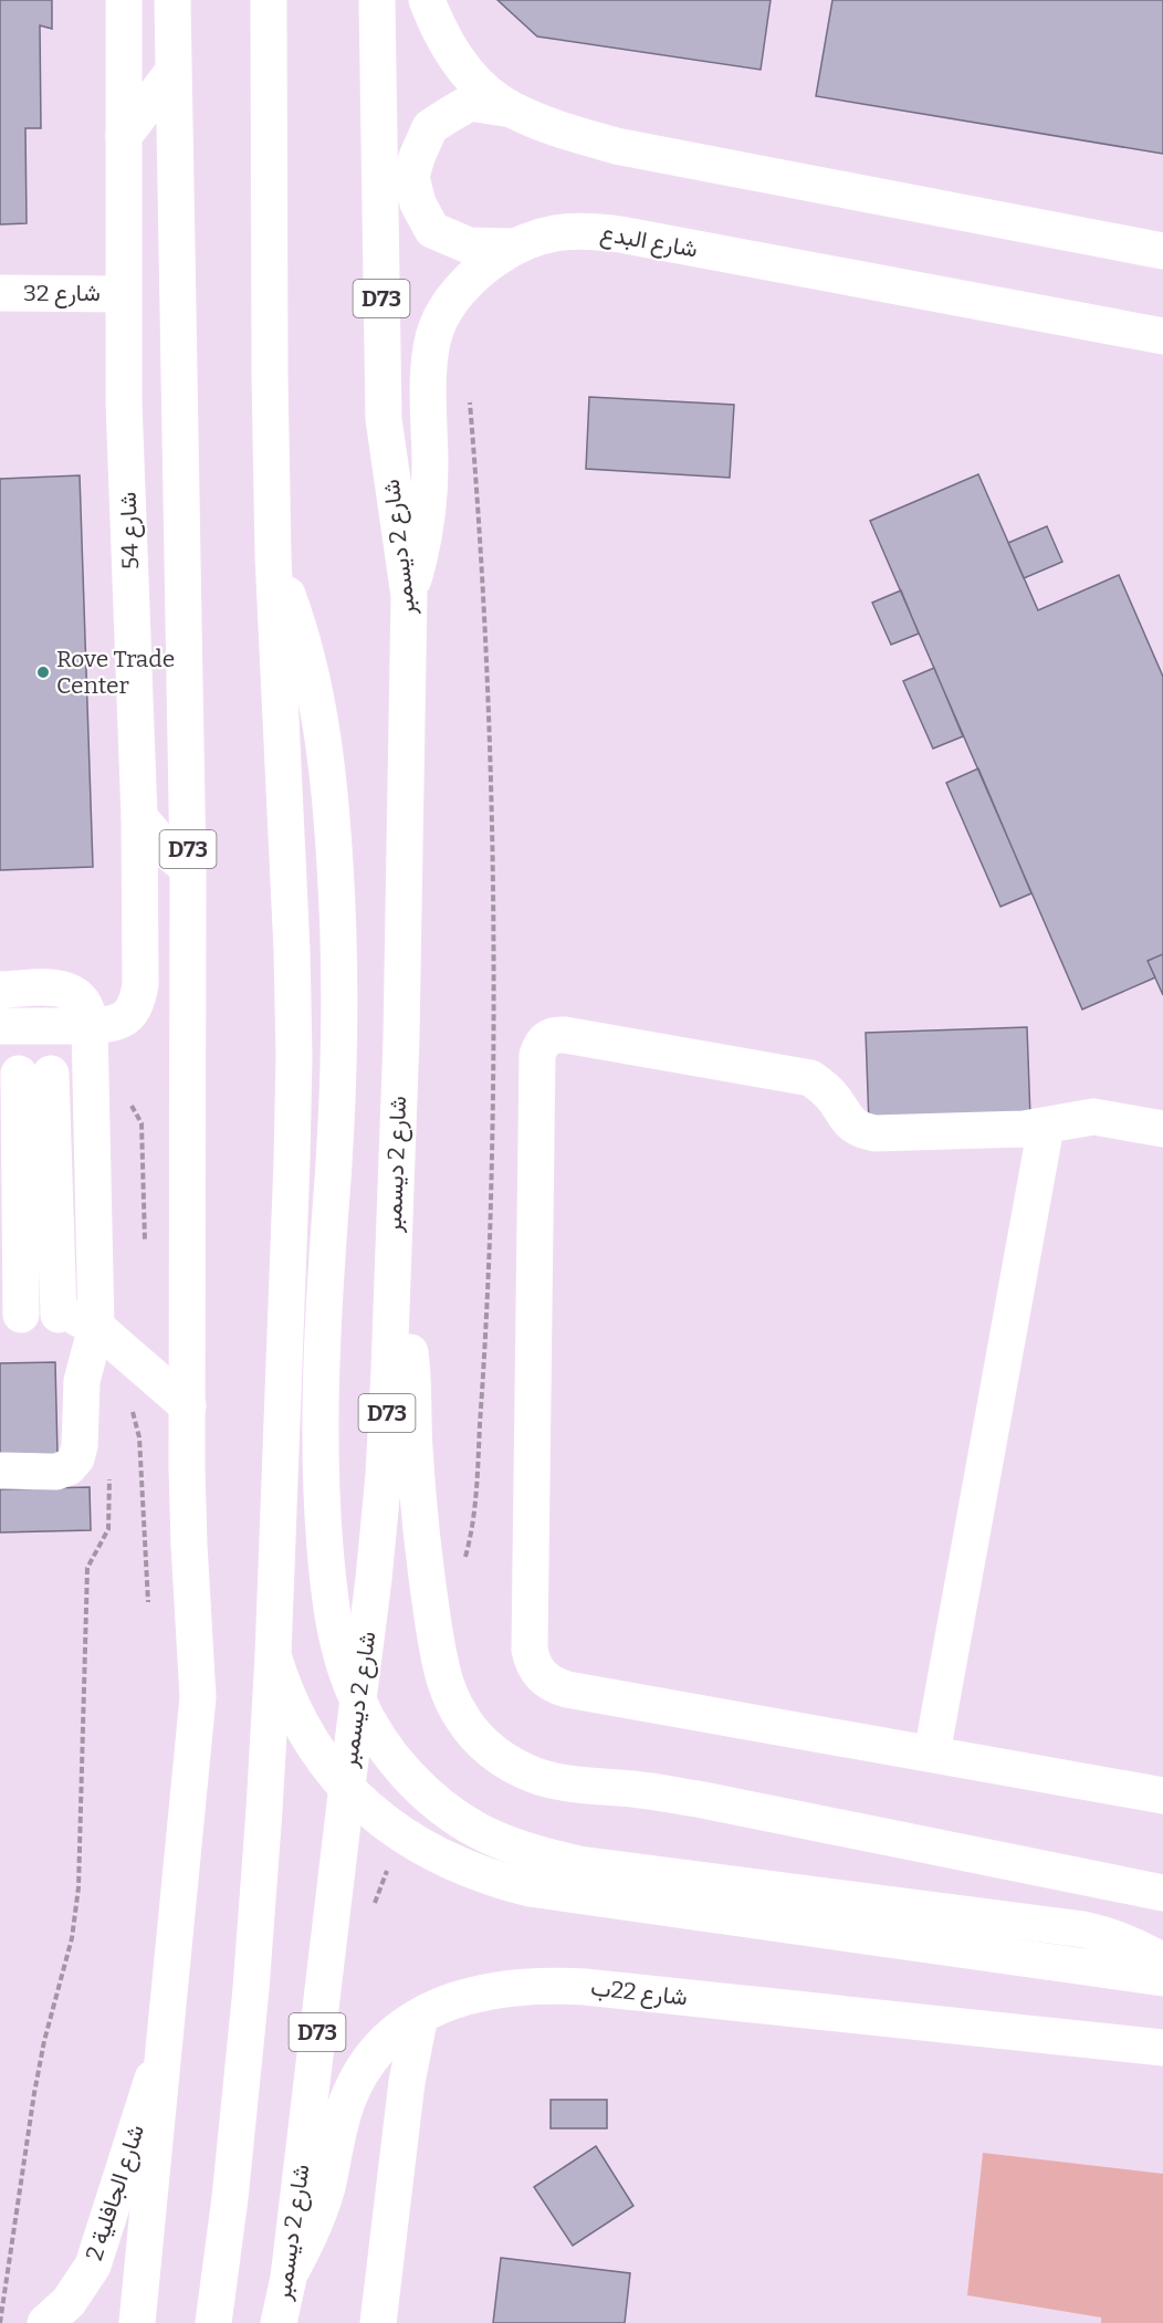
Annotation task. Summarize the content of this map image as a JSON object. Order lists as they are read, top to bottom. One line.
{"streets":{"main road":["شارع البدع","شارع 32","D73","شارع 54","شارع 2 ديسمبر","شارع 22ب","شارع الجافلية 2"]},"crossings":[["شارع البدع","شارع 2 ديسمبر"],["شارع 32","شارع 54"],["D73","شارع الجافلية 2"],["شارع 2 ديسمبر","شارع 22ب"]],"places":["Rove Trade Center"]}
